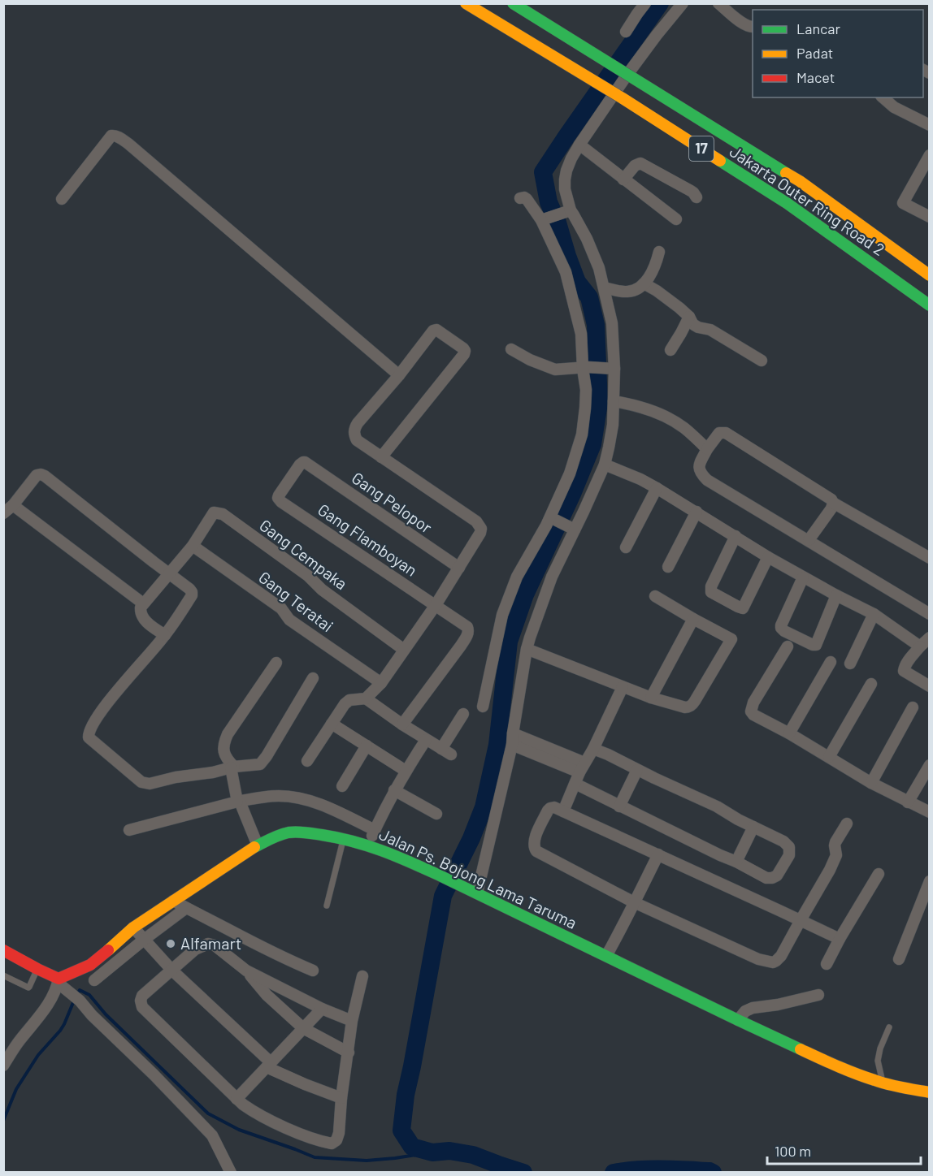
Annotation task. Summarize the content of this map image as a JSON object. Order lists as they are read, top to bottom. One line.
{"streets":{"main road":["17","Jakarta Outer Ring Road 2","Jalan Ps. Bojong Lama Taruma"],"street":["Gang Pelopor","Gang Flamboyan","Gang Cempaka","Gang Teratai"]},"crossings":[["Gang Pelopor","Gang Flamboyan"],["Gang Cempaka","Gang Teratai"]],"places":["Alfamart"],"legend":["Lancar","Padat","Macet"],"scale_bar":"100 m"}
